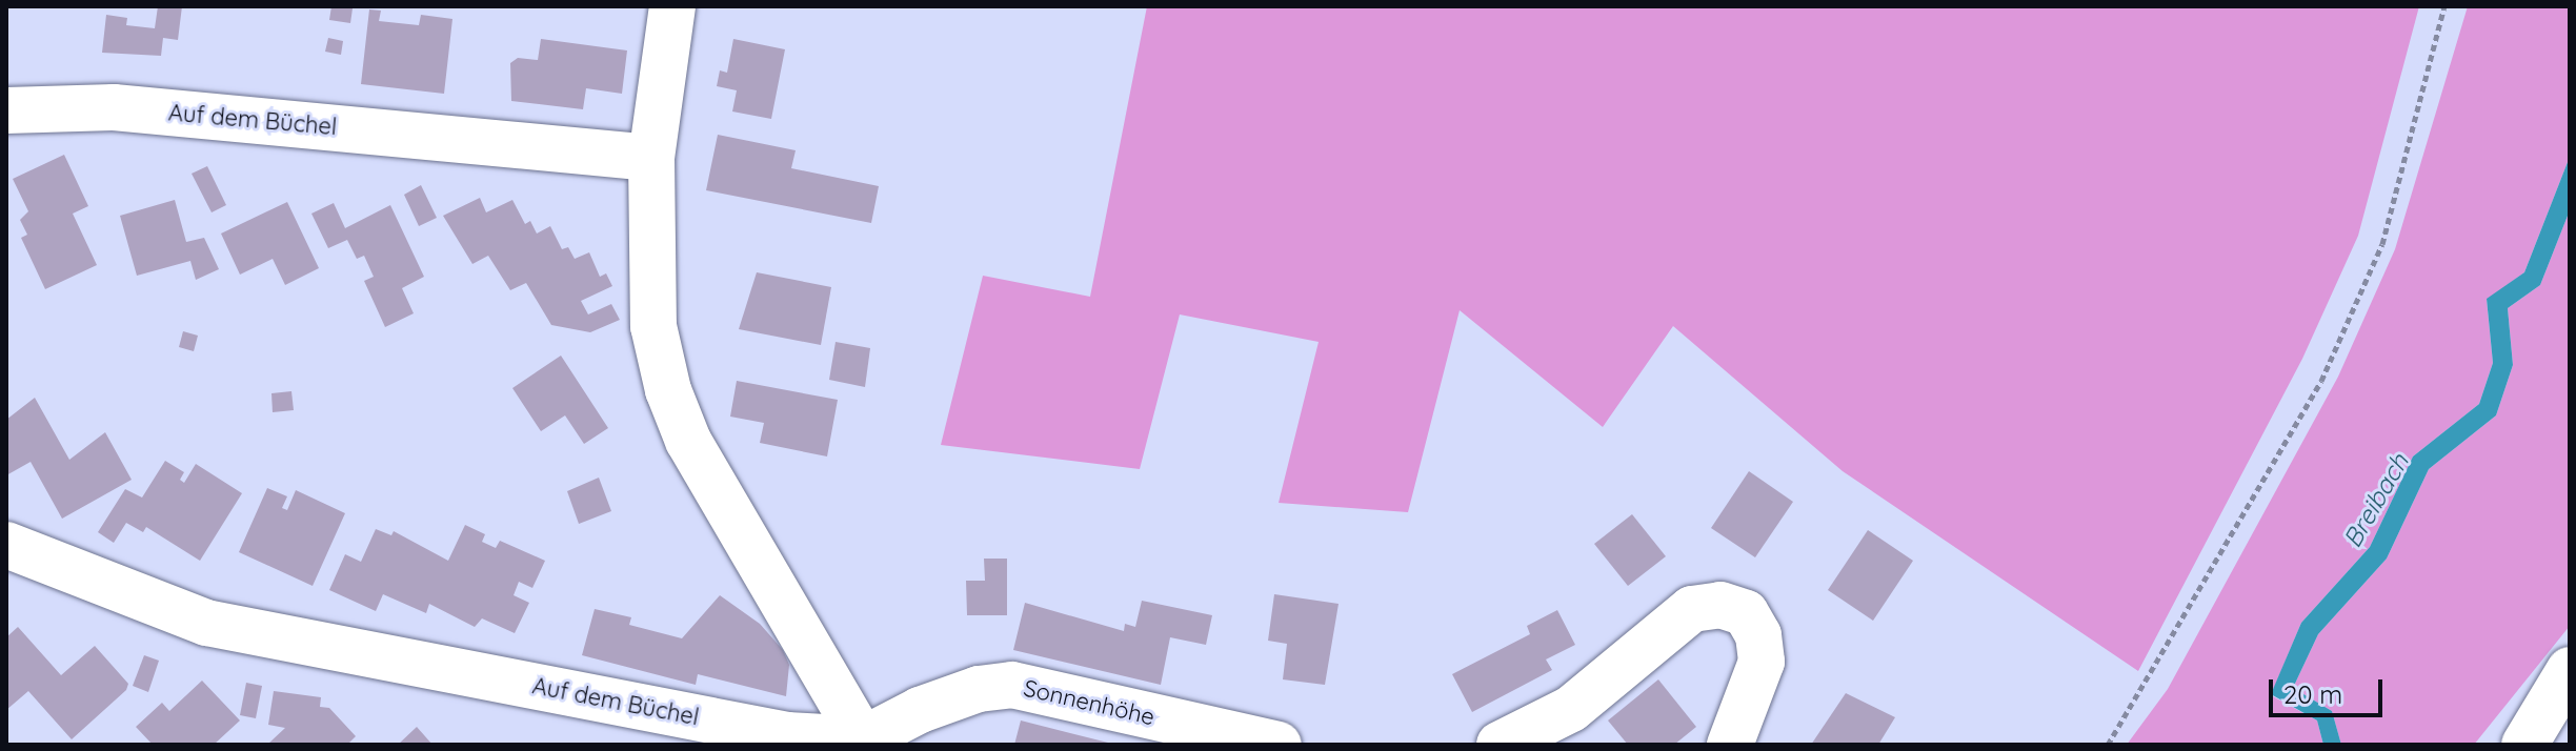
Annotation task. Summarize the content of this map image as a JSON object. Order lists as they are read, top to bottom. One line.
{"streets":{"street":["Auf dem Büchel","Sonnenhöhe"]},"crossings":[["Auf dem Büchel","Sonnenhöhe"]],"water":["Breibach"],"scale_bar":"20 m"}
